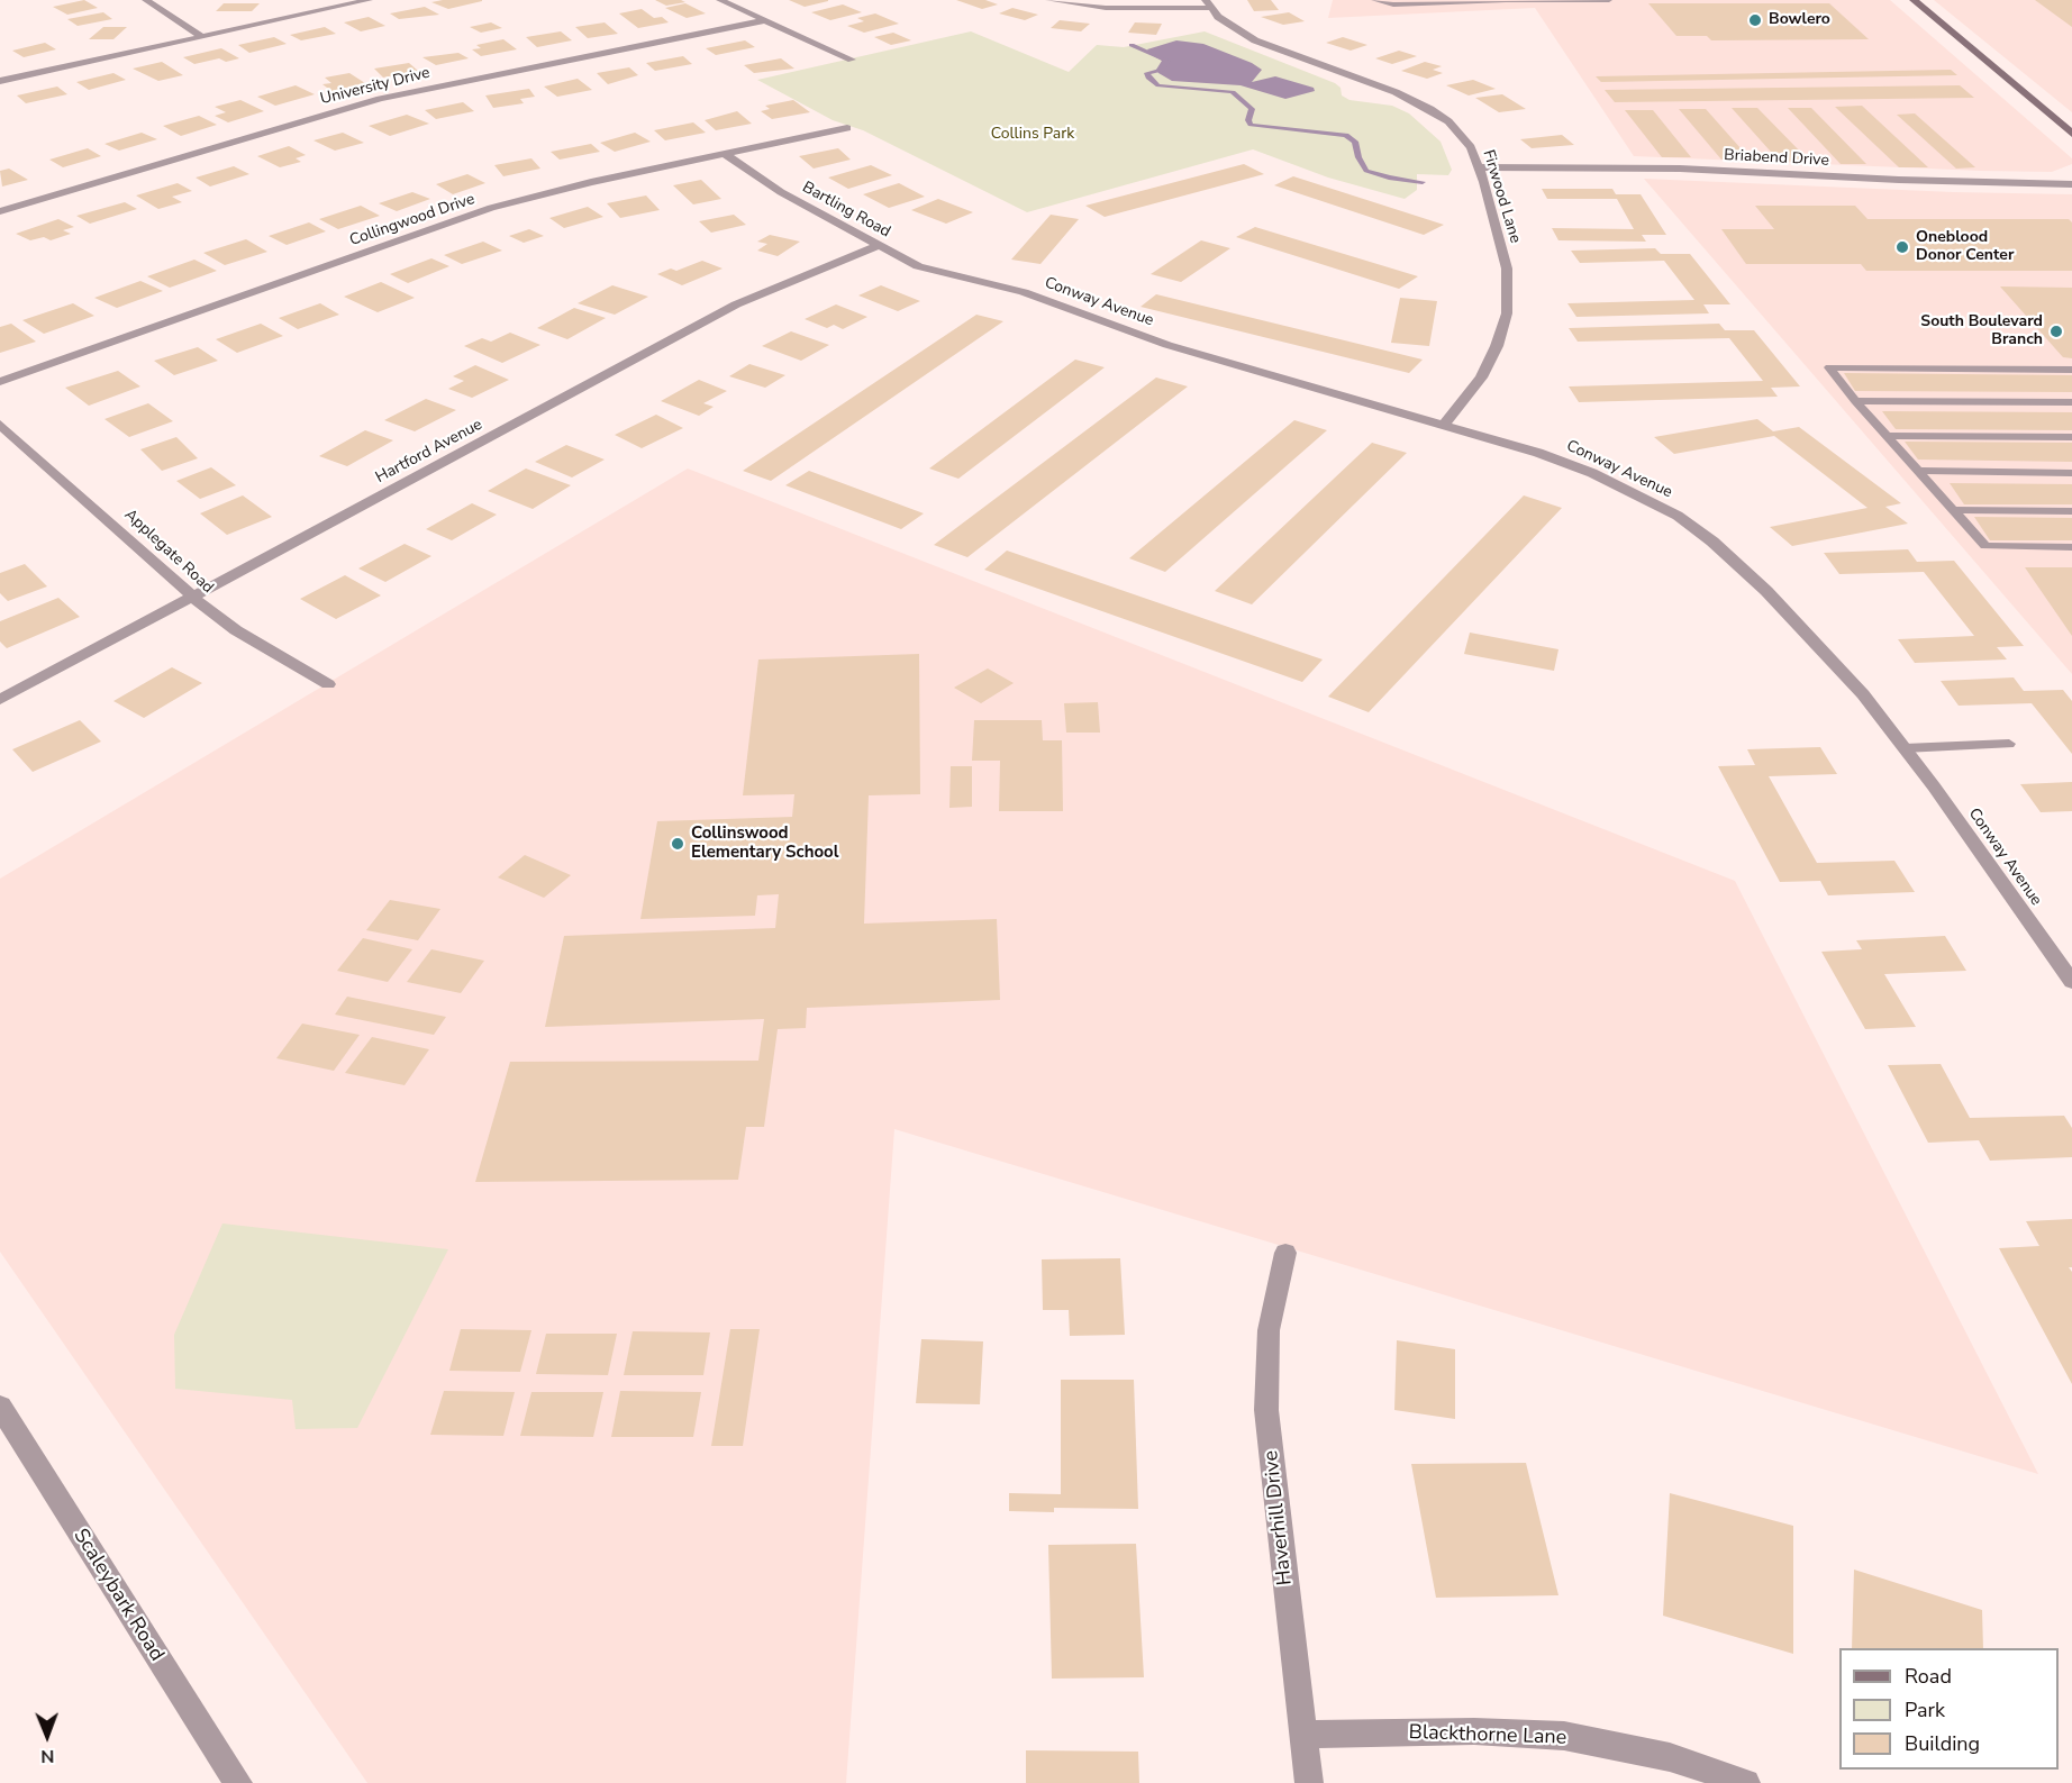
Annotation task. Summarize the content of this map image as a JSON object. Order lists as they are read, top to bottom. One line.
{"streets":{"street":["University Drive","Briabend Drive","Firwood Lane","Bartling Road","Collingwood Drive","Conway Avenue","Hartford Avenue","Applegate Road","Haverhill Drive","Scaleybark Road","Blackthorne Lane"]},"crossings":[["Briabend Drive","Firwood Lane"],["Firwood Lane","Conway Avenue"],["Bartling Road","Collingwood Drive"],["Bartling Road","Conway Avenue"],["Bartling Road","Hartford Avenue"],["Hartford Avenue","Applegate Road"],["Haverhill Drive","Blackthorne Lane"]],"parks":["Collins Park"],"places":["Bowlero","Oneblood Donor Center","South Boulevard Branch","Collinswood Elementary School"],"legend":["Road","Park","Building"],"north":"bottom"}
